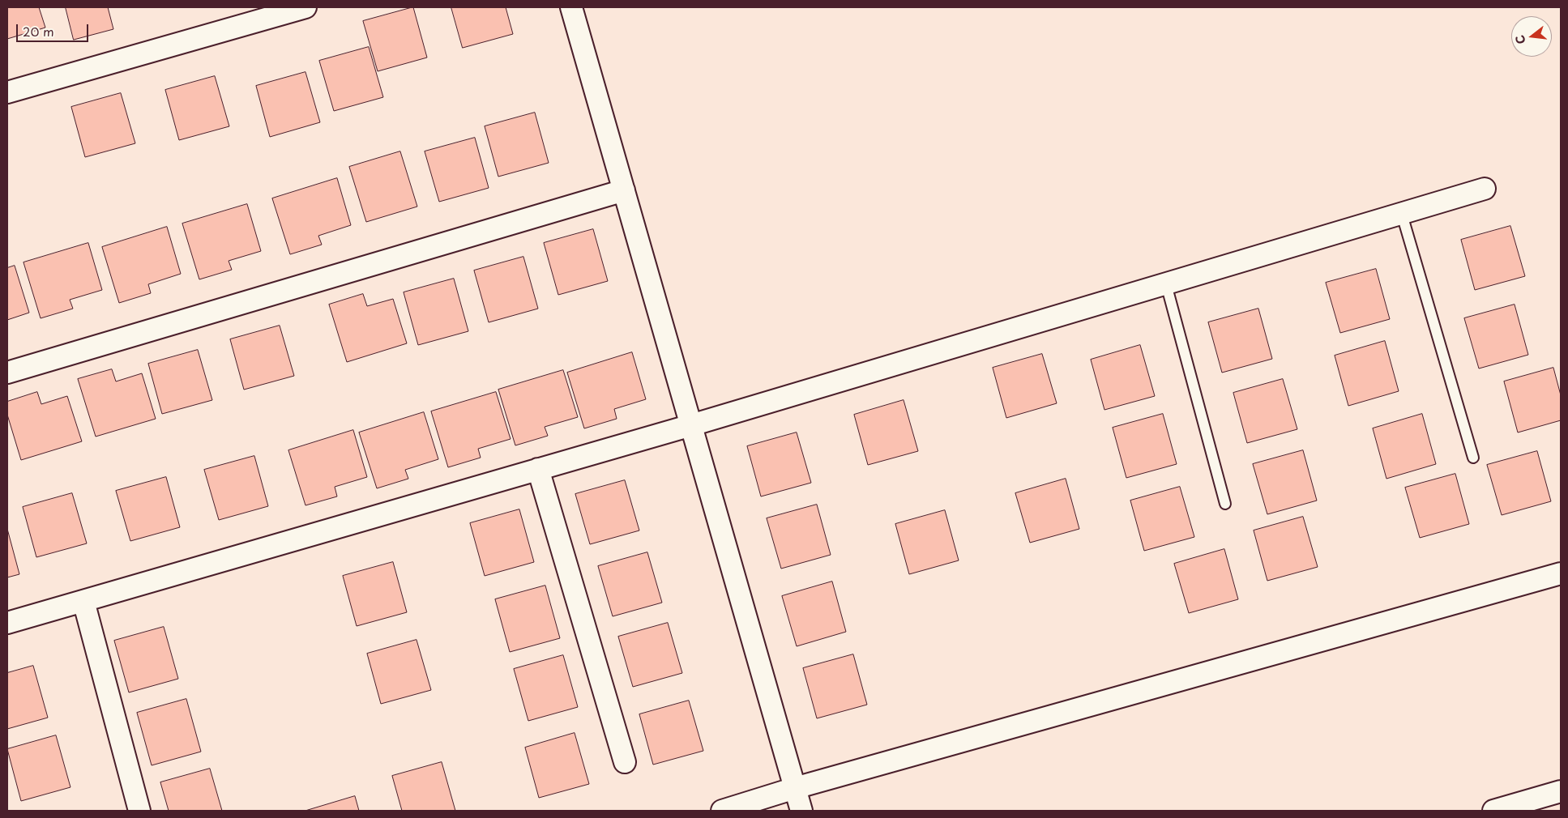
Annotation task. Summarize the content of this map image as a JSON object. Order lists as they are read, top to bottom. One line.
{"scale_bar":"20 m","north":"left"}
